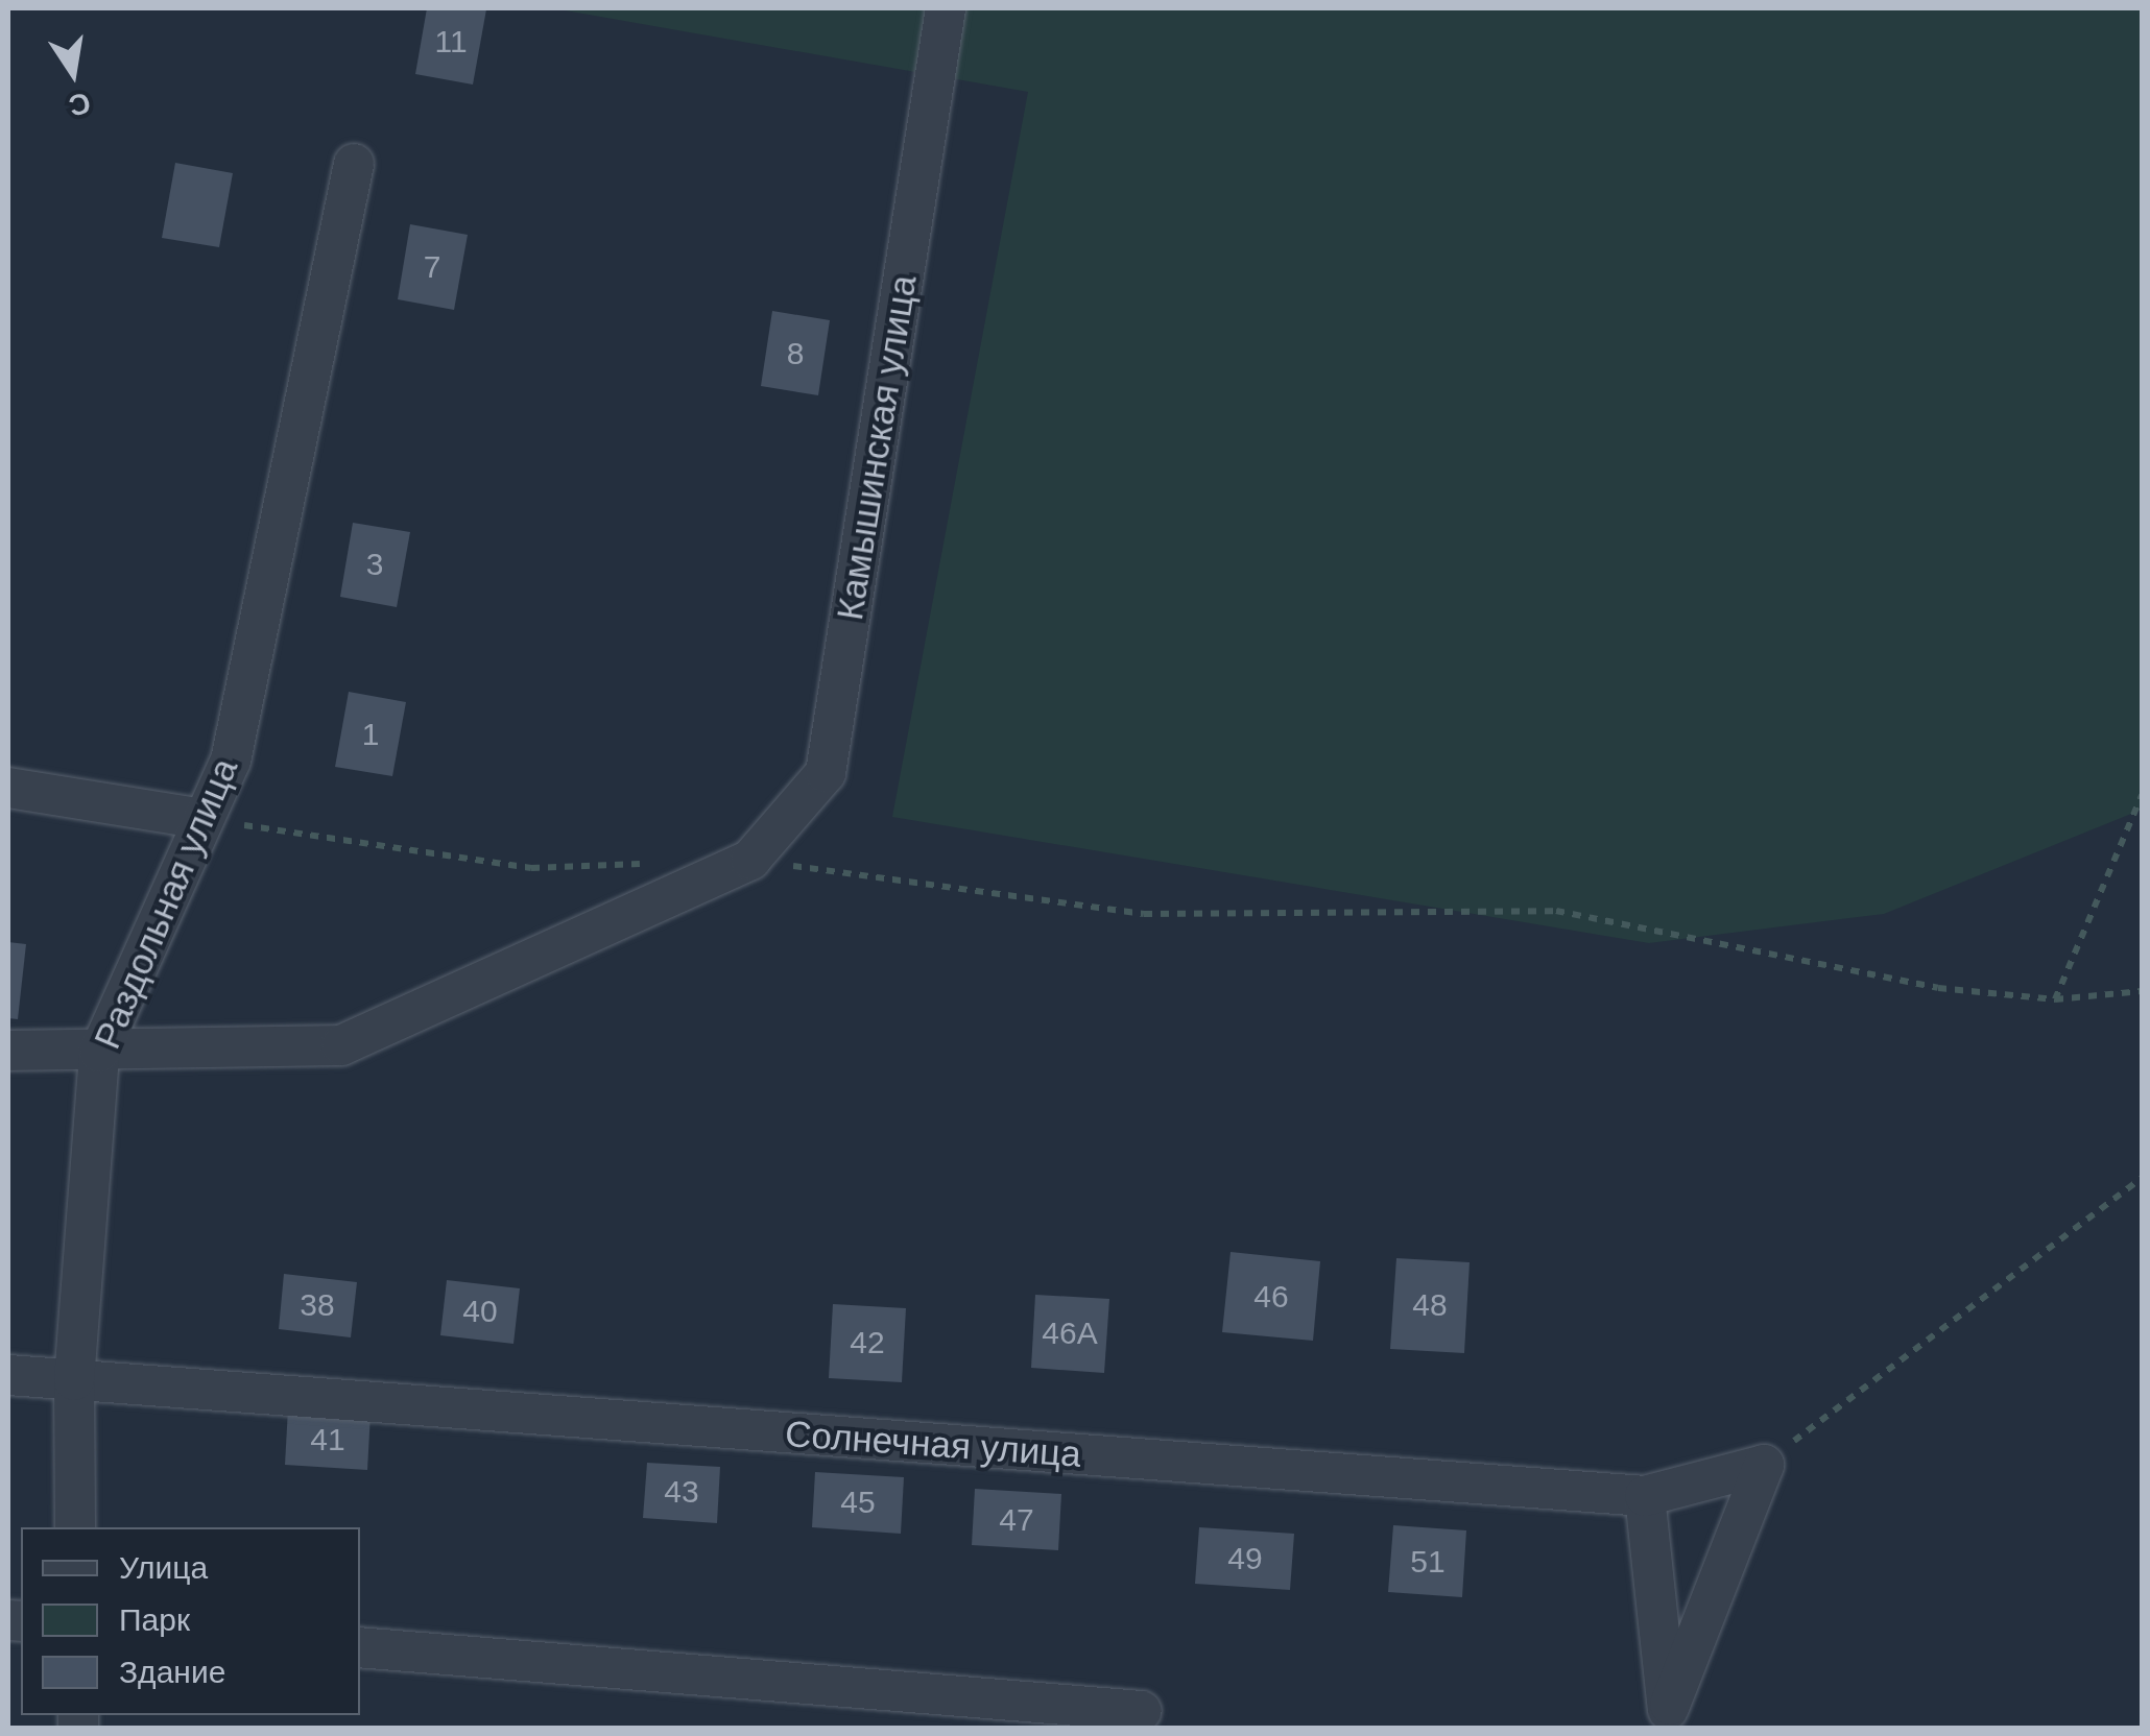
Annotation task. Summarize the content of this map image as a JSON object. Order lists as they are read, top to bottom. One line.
{"streets":{"street":["Камышинская улица","Раздольная улица","Солнечная улица"]},"crossings":[["Раздольная улица","Солнечная улица"]],"house_numbers":["11","7","8","3","1","46","38","48","40","46А","42","41","43","45","47","49","51"],"legend":["Улица","Парк","Здание"],"north":"bottom"}
